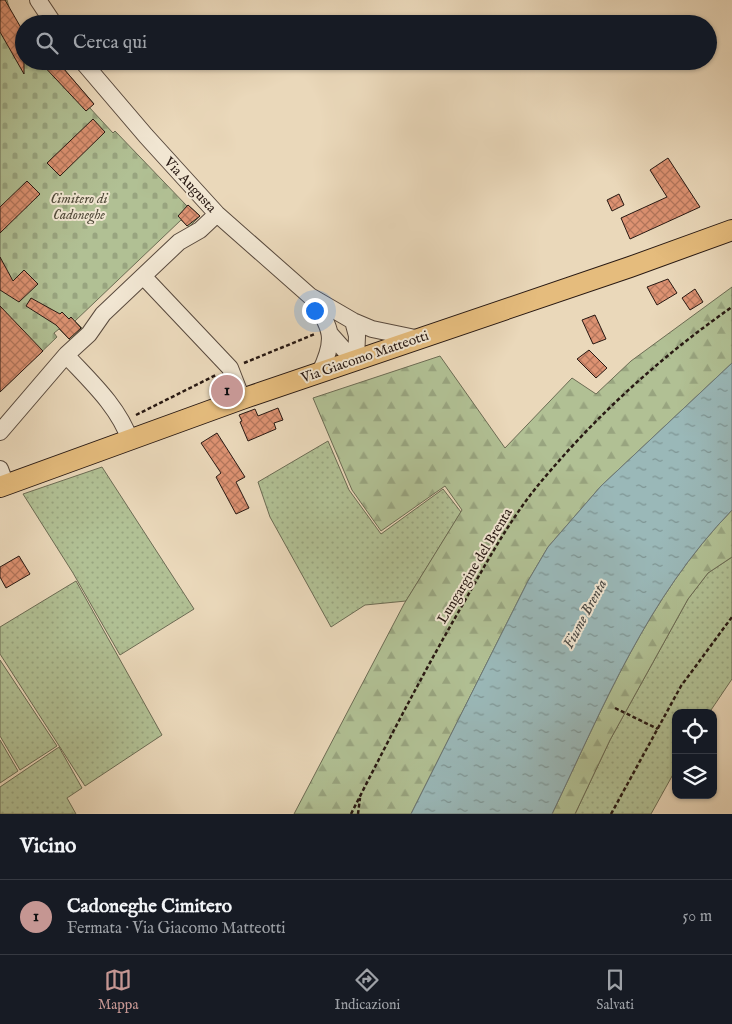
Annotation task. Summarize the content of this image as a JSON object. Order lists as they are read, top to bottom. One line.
{"streets":{"main road":["Via Giacomo Matteotti"],"street":["Via Augusta"],"path":["Lungargine del Brenta"]},"crossings":[["Via Augusta","Via Giacomo Matteotti"]],"water":["Fiume Brenta"],"parks":["Cimitero di Cadoneghe"],"page":{"search":"Cerca qui","pins":"1","heading":"Vicino","list":[{"mark":"1","name":"Cadoneghe Cimitero","note":"Fermata · Via Giacomo Matteotti","value":"50 m"}],"nav":["Mappa","Indicazioni","Salvati"]}}
